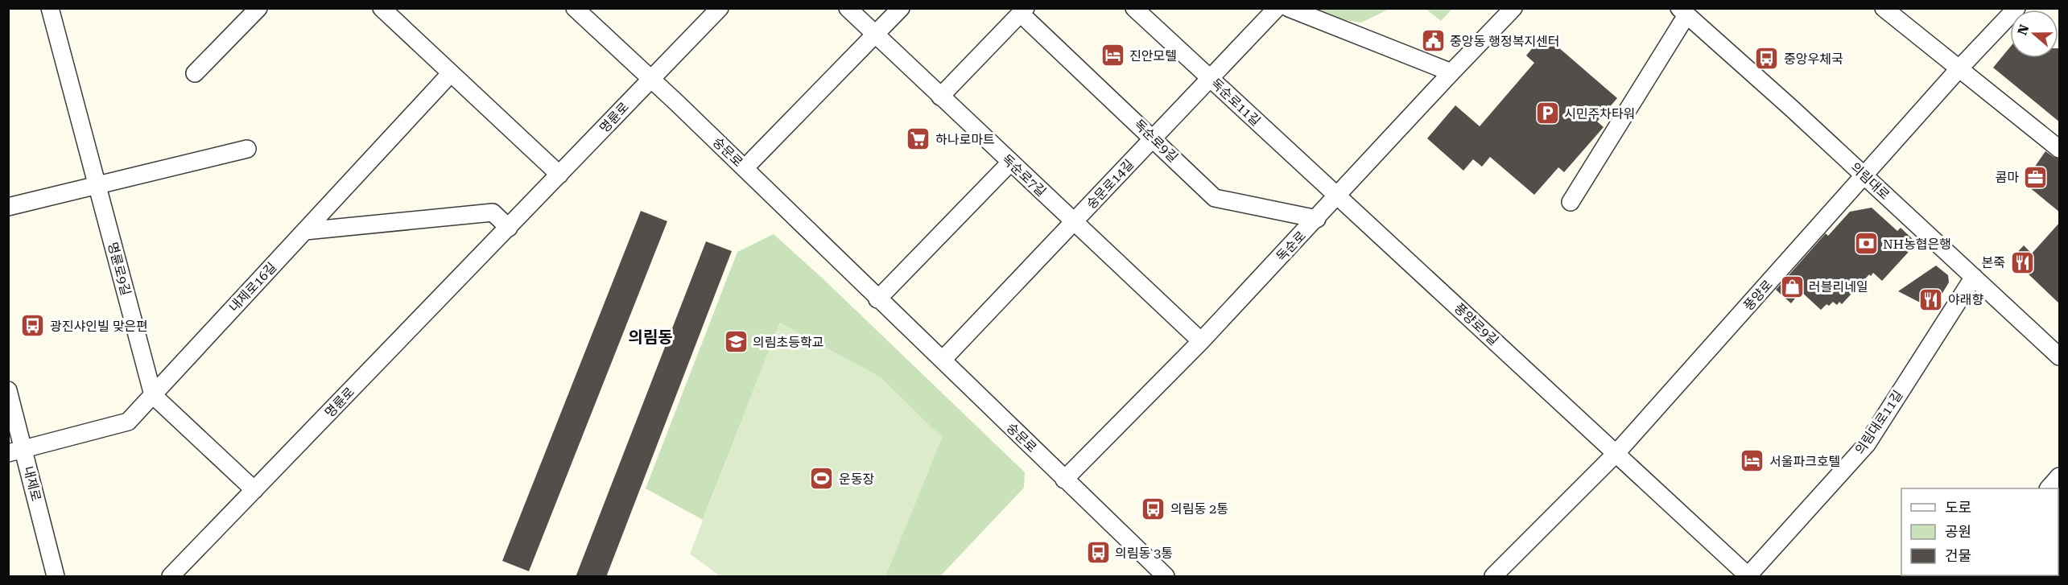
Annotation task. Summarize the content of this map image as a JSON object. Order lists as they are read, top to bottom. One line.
{"streets":{"street":["독순로11길","명륜로","독순로9길","숭문로","독순로7길","의림대로","숭문로14길","독순로","명륜로9길","내제로16길","풍양로","풍양로9길","의림대로11길","내제로"]},"crossings":[["독순로11길","숭문로14길"],["독순로11길","독순로"],["독순로11길","풍양로9길"],["명륜로","숭문로"],["독순로9길","숭문로14길"],["독순로9길","독순로"],["숭문로","숭문로14길"],["숭문로","독순로"],["독순로7길","숭문로14길"],["독순로7길","독순로"],["의림대로","풍양로"],["의림대로","의림대로11길"],["독순로","풍양로9길"],["명륜로9길","내제로16길"],["내제로16길","내제로"],["풍양로","풍양로9길"],["풍양로9길","의림대로11길"]],"districts":["의림동"],"places":{"public building":["중앙동 행정복지센터"],"hotel":["진안모텔","서울파크호텔"],"bus stop":["중앙우체국","광진샤인빌 맞은편","의림동 2통","의림동 3통"],"parking":["시민주차타워"],"supermarket":["하나로마트"],"office":["콤마"],"bank":["NH농협은행"],"restaurant":["본죽","야래향"],"shop":["러블리네일"],"school or university":["의림초등학교"],"sports":["운동장"]},"legend":["도로","공원","건물"],"north":"left"}
